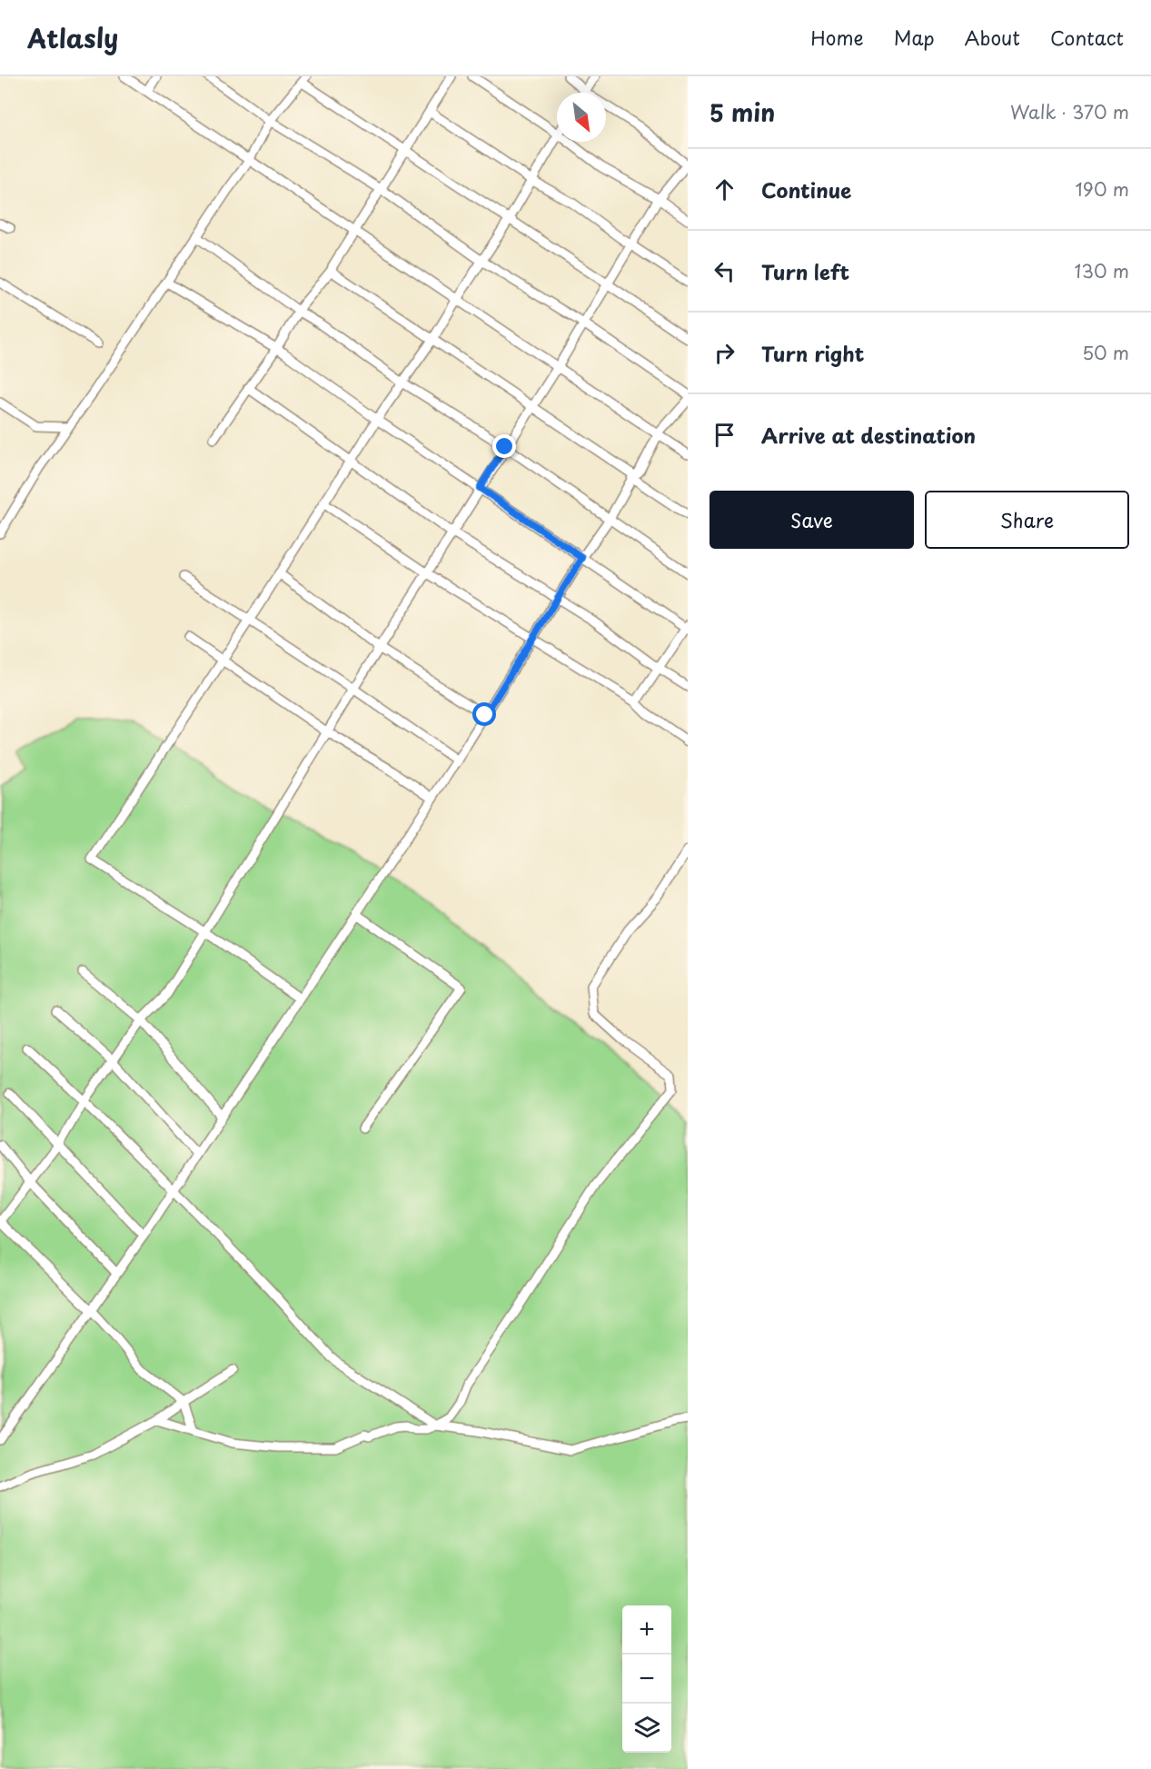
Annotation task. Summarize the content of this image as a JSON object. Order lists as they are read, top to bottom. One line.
{"north":"bottom right","page":{"header":"Atlasly","nav":["Home","Map","About","Contact"],"heading":["5 min","Walk · 370 m"],"list":[["Continue","190 m"],["Turn left","130 m"],["Turn right","50 m"],"Arrive at destination"],"buttons":["Save","Share"],"map_buttons":["+","−"]}}
